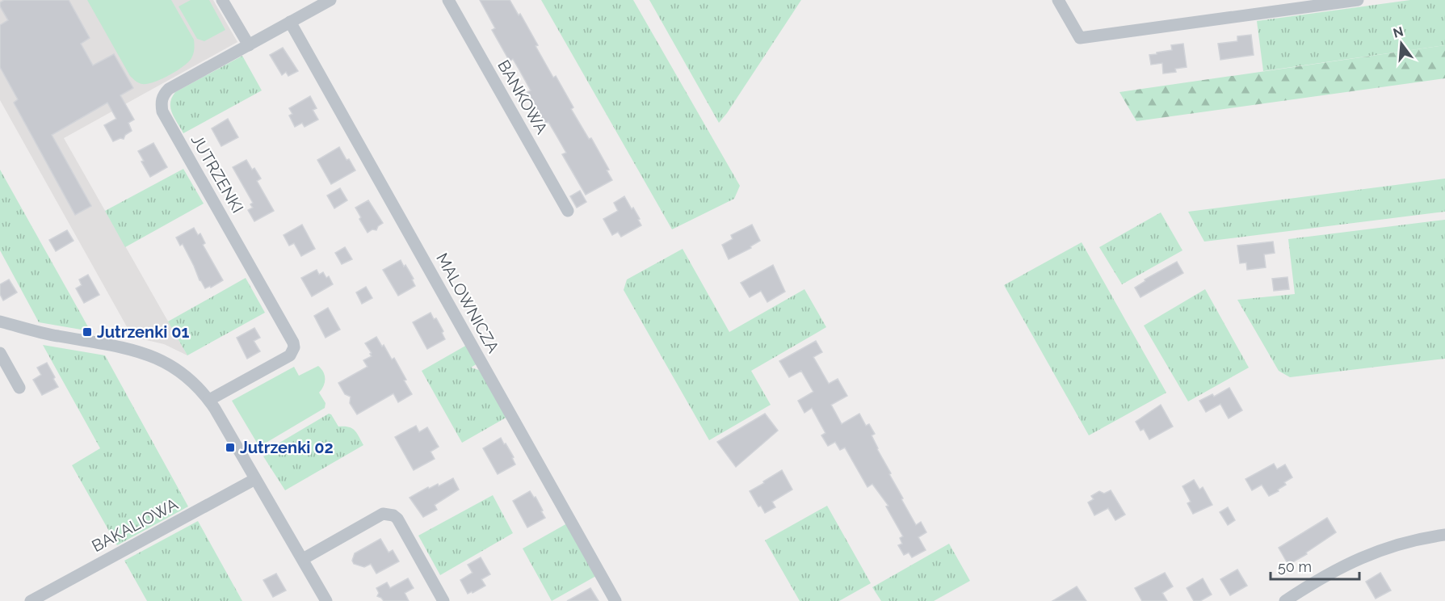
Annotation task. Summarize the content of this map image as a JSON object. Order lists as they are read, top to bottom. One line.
{"streets":{"street":["BANKOWA","JUTRZENKI","MALOWNICZA","BAKALIOWA"]},"crossings":[["JUTRZENKI","MALOWNICZA"]],"places":{"transit":["Jutrzenki 01","Jutrzenki 02"]},"scale_bar":"50 m","north":"top"}
